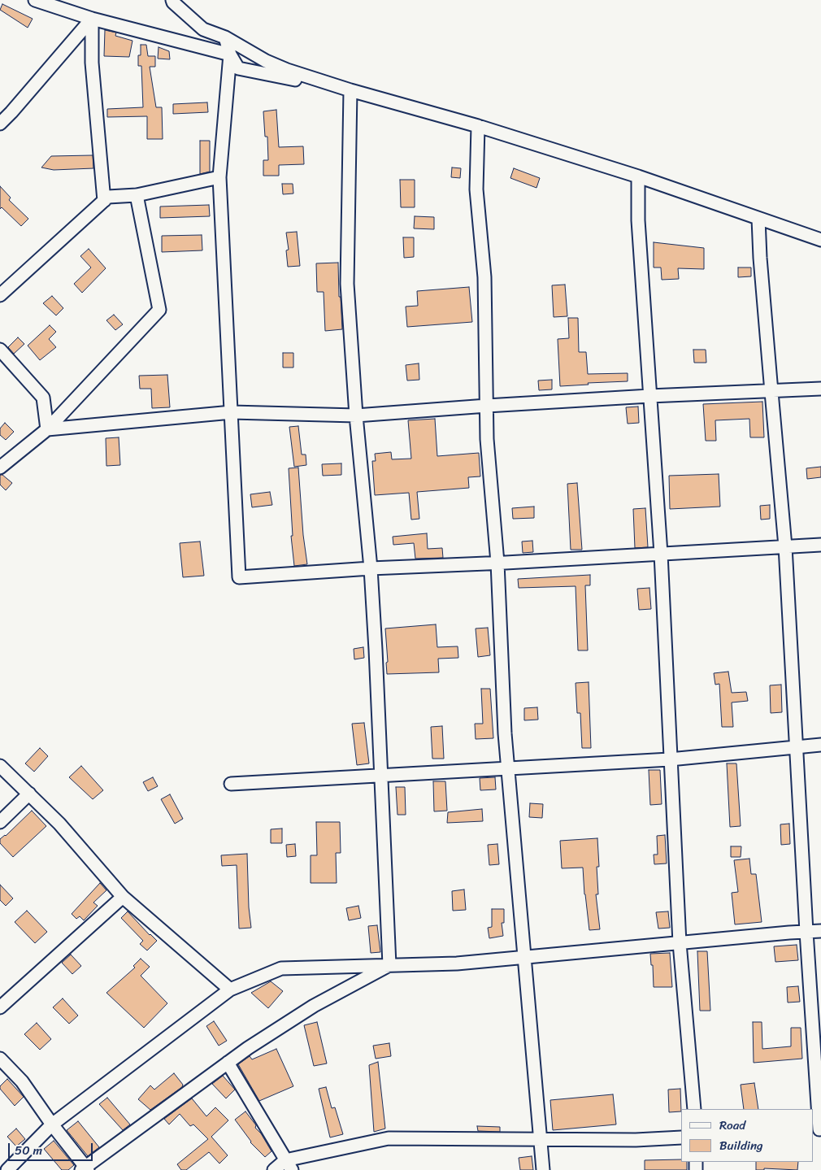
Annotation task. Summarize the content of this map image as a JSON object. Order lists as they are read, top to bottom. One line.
{"legend":["Road","Building"],"scale_bar":"50 m"}
